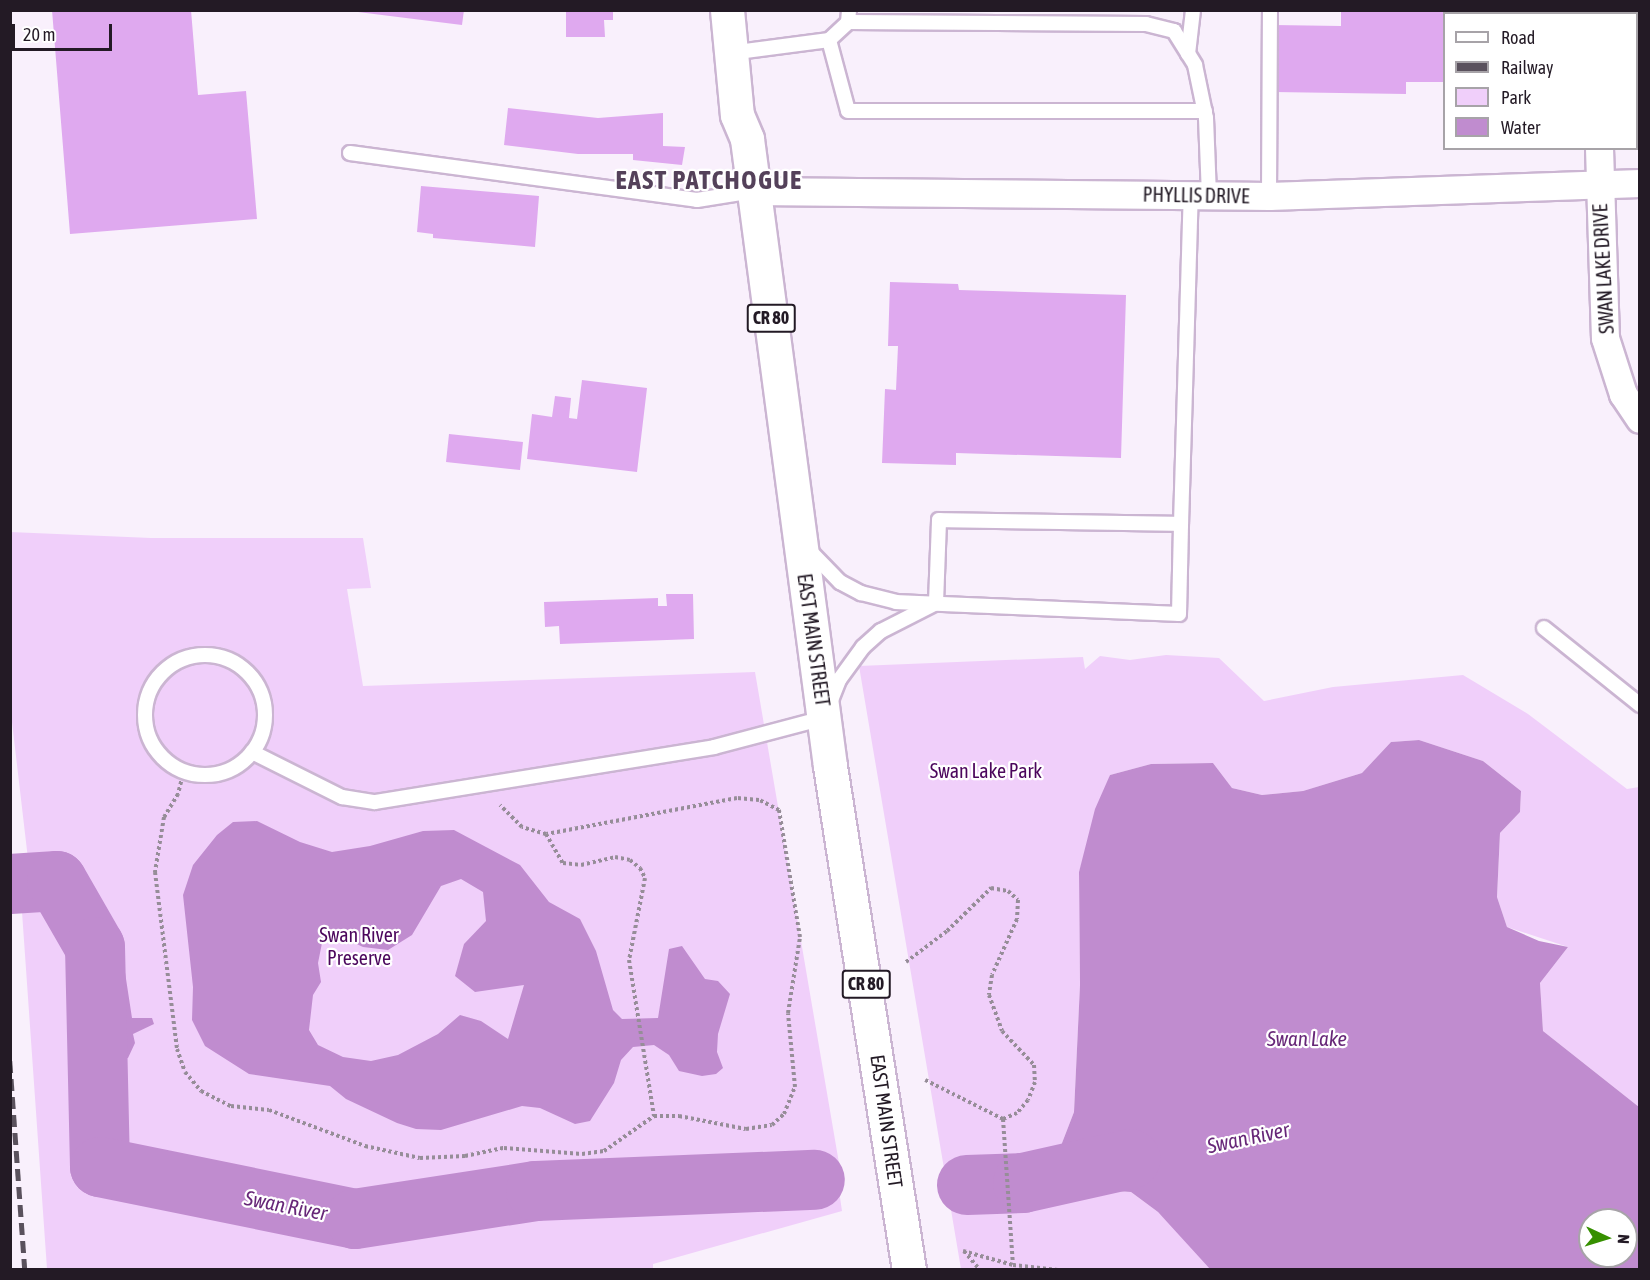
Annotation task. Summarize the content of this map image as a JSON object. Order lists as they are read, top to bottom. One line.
{"streets":{"main road":["CR 80","EAST MAIN STREET"],"street":["PHYLLIS DRIVE","SWAN LAKE DRIVE"]},"crossings":[["PHYLLIS DRIVE","SWAN LAKE DRIVE"],["PHYLLIS DRIVE","EAST MAIN STREET"]],"districts":["EAST PATCHOGUE"],"water":["Swan Lake","Swan River"],"parks":["Swan Lake Park","Swan River Preserve"],"legend":["Road","Railway","Park","Water"],"scale_bar":"20 m","north":"right"}
